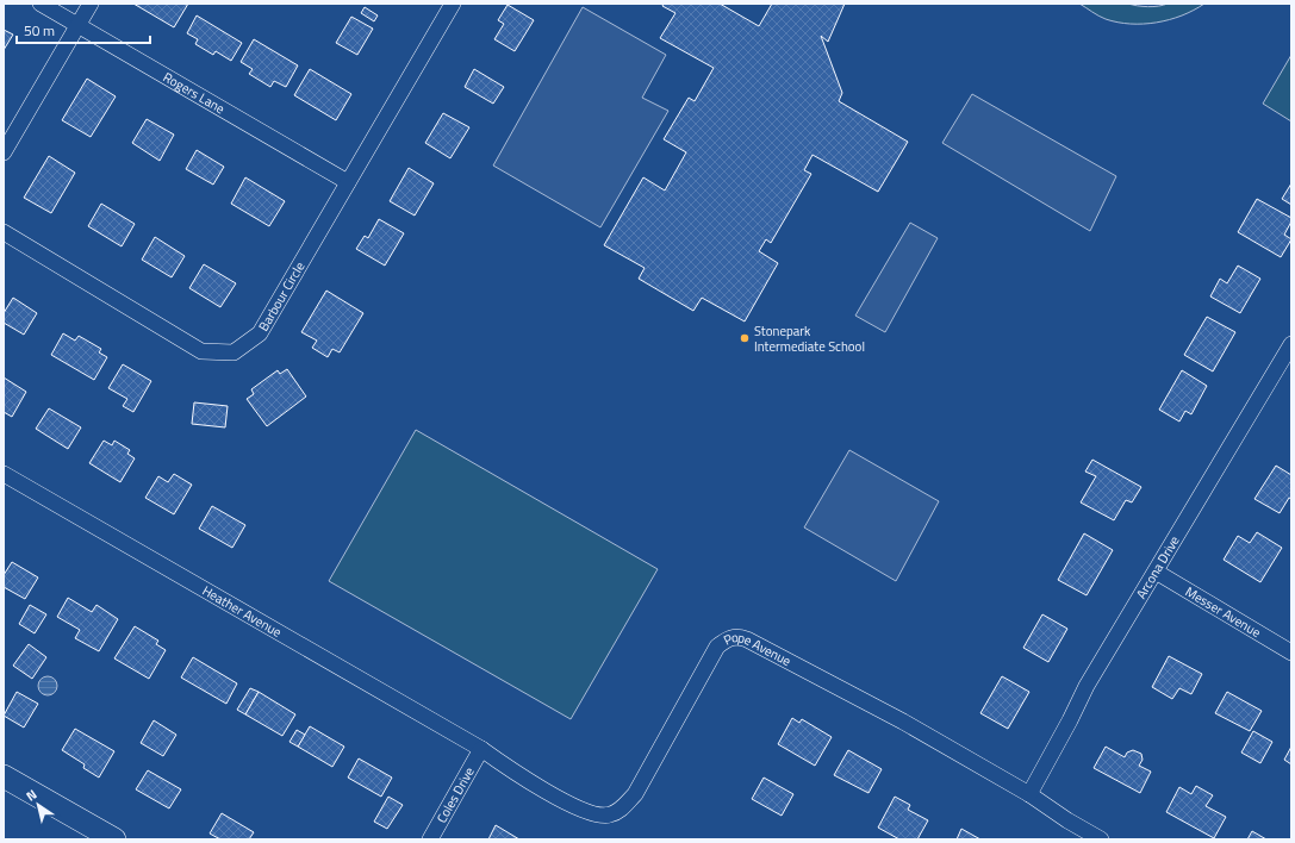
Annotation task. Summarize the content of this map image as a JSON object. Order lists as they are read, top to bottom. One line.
{"streets":{"street":["Rogers Lane","Barbour Circle","Arcona Drive","Heather Avenue","Messer Avenue","Pope Avenue","Coles Drive"]},"crossings":[["Rogers Lane","Barbour Circle"],["Arcona Drive","Messer Avenue"],["Arcona Drive","Pope Avenue"],["Heather Avenue","Pope Avenue"],["Heather Avenue","Coles Drive"],["Pope Avenue","Coles Drive"]],"places":["Stonepark Intermediate School"],"scale_bar":"50 m","north":"top left"}
